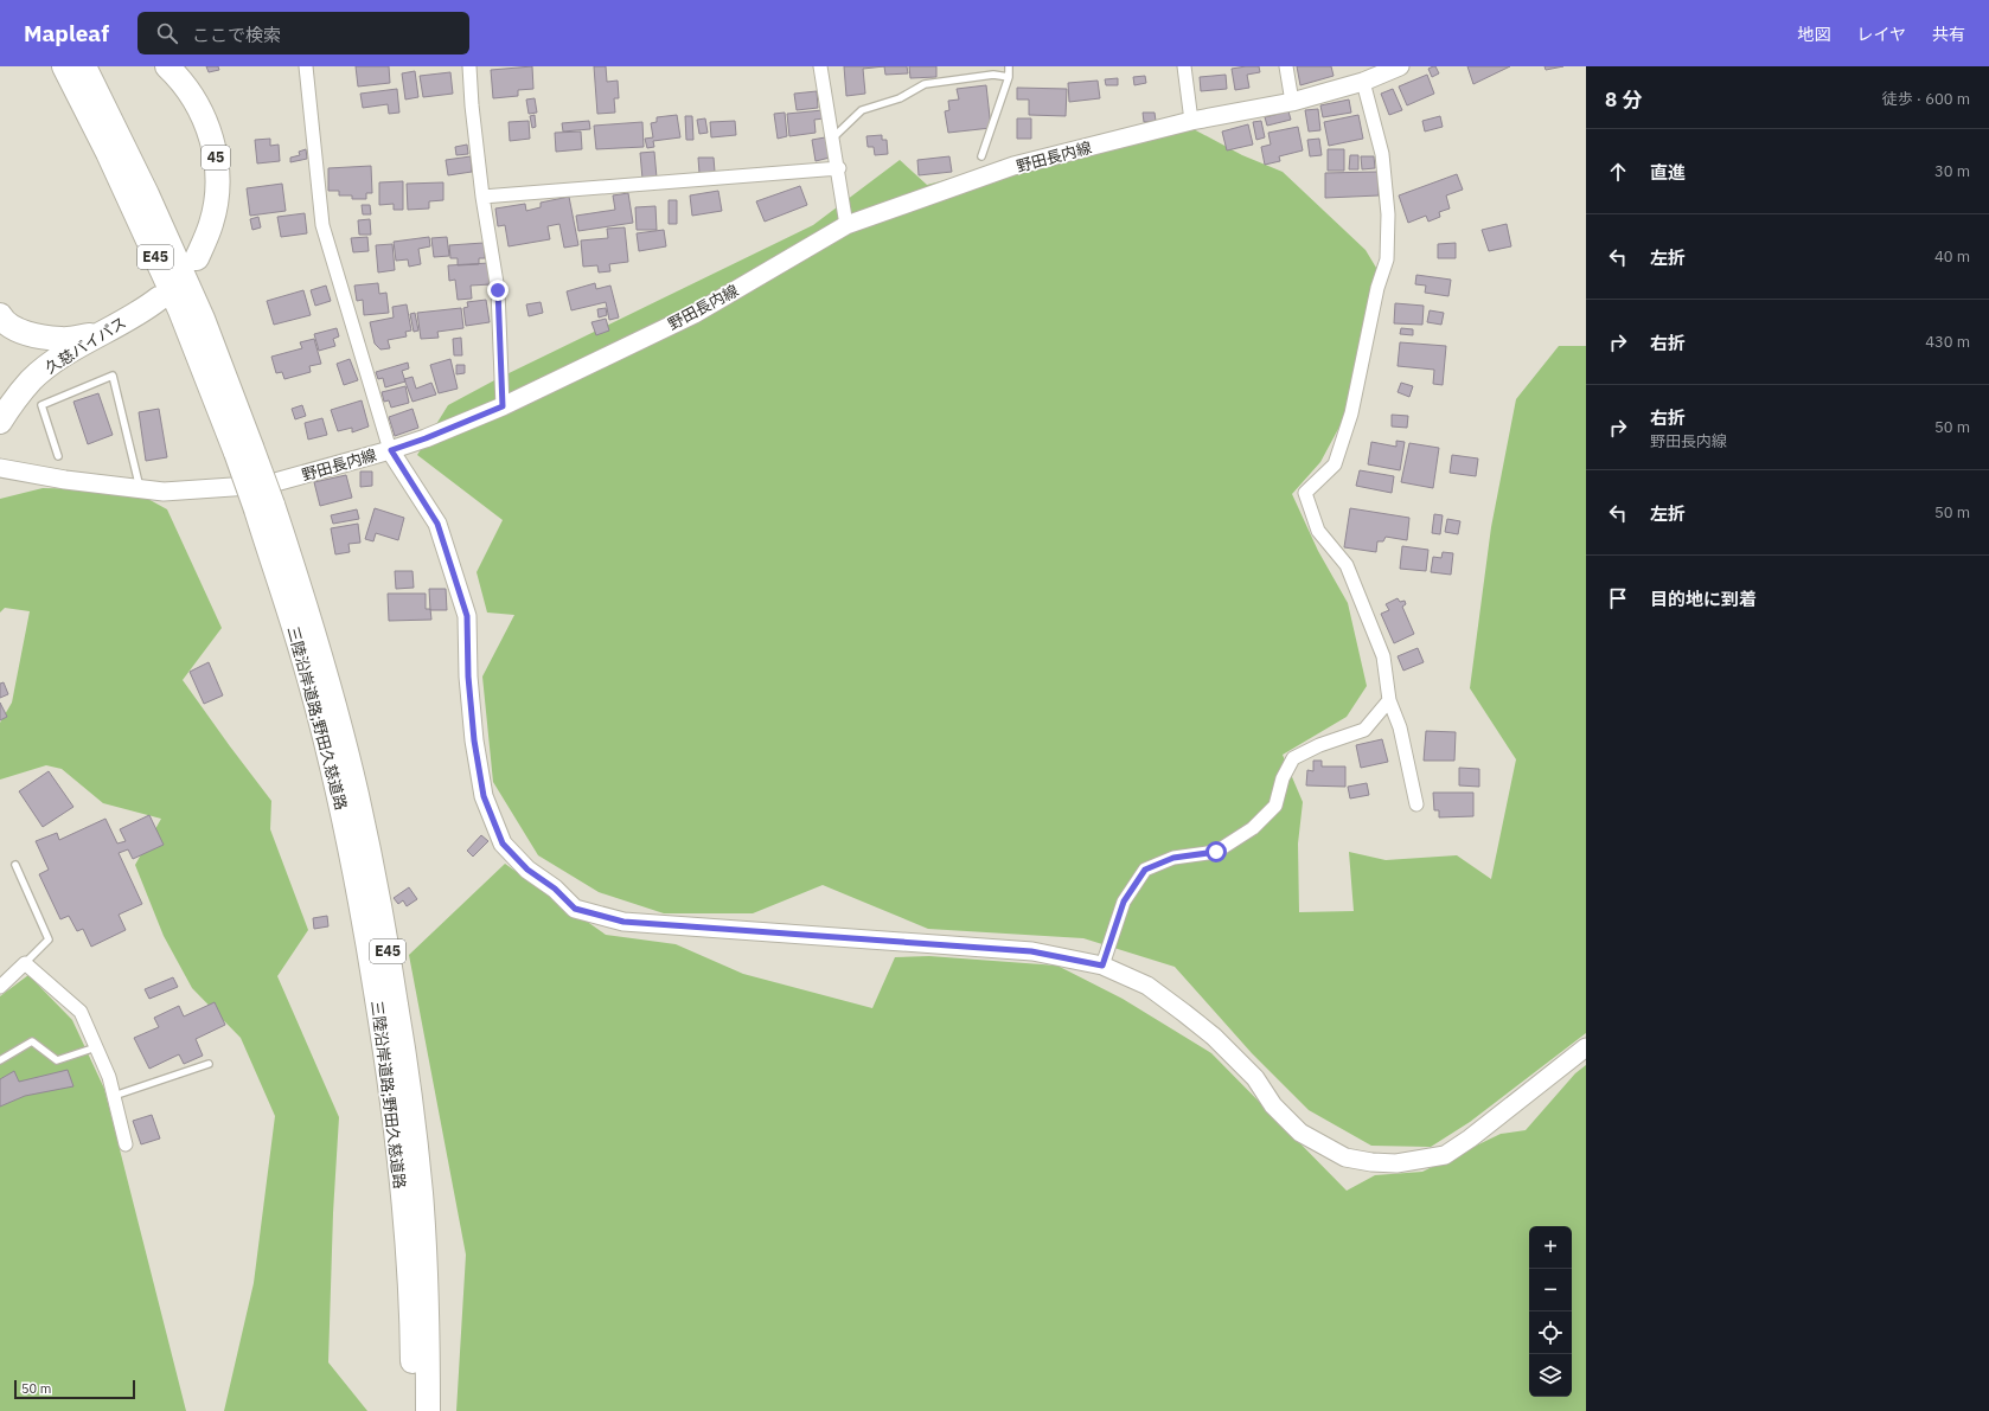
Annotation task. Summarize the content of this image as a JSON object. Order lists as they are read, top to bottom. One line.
{"streets":{"highway":["45","E45","久慈バイパス","三陸沿岸道路;野田久慈道路"],"street":["野田長内線"]},"scale_bar":"50 m","page":{"header":"Mapleaf","search":"ここで検索","nav":["地図","レイヤ","共有"],"heading":["8 分","徒歩 · 600 m"],"list":[["直進","30 m"],["左折","40 m"],["右折","430 m"],["右折","野田長内線","50 m"],["左折","50 m"],"目的地に到着"],"map_buttons":["+","−"],"scale":"50 m"}}
